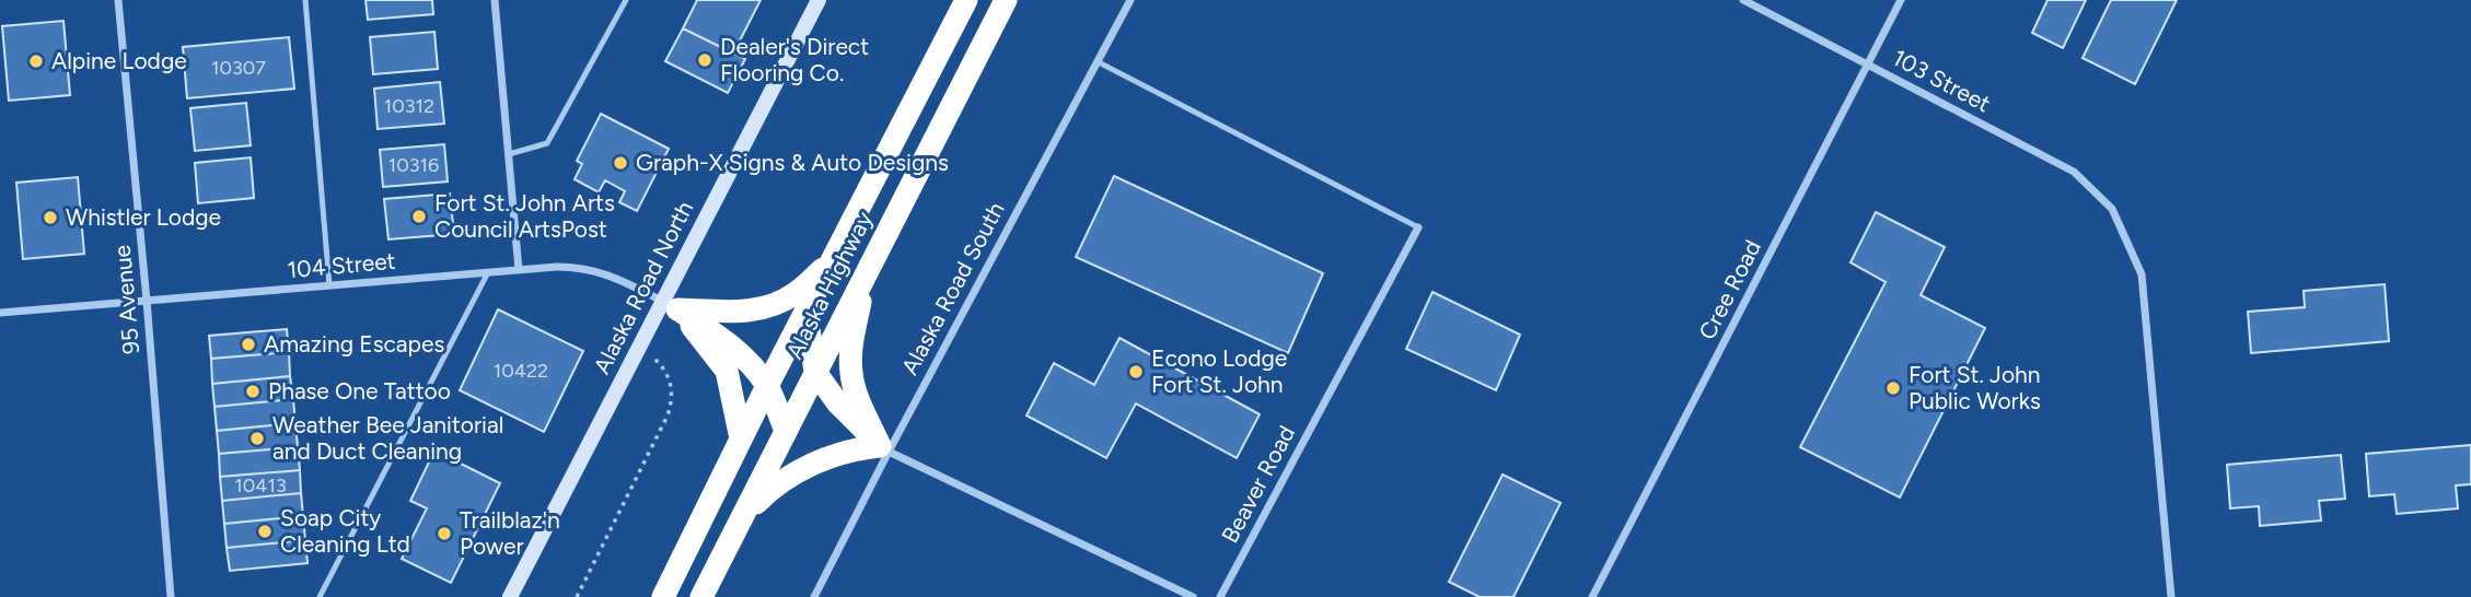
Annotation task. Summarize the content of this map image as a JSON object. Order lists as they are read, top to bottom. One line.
{"streets":{"highway":["Alaska Highway"],"street":["103 Street","104 Street","Alaska Road North","Alaska Road South","Cree Road","95 Avenue","Beaver Road"]},"crossings":[["103 Street","Cree Road"],["104 Street","Alaska Road North"],["104 Street","95 Avenue"]],"places":["Dealer's Direct Flooring Co.","Alpine Lodge","Graph-X Signs & Auto Designs","Fort St. John Arts Council ArtsPost","Whistler Lodge","Amazing Escapes","Econo Lodge Fort St. John","Fort St. John Public Works","Phase One Tattoo","Weather Bee Janitorial and Duct Cleaning","Soap City Cleaning Ltd","Trailblaz'n Power"],"house_numbers":["10307","10312","10316","10422","10413"]}
